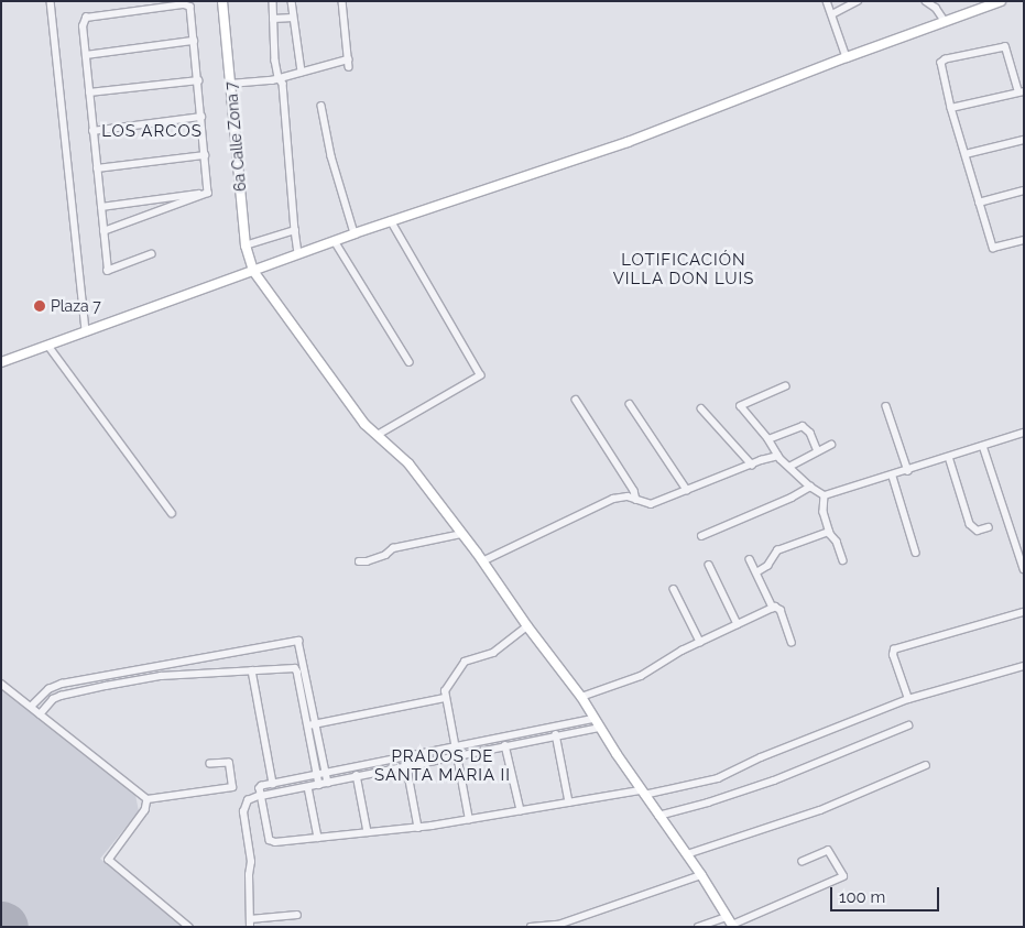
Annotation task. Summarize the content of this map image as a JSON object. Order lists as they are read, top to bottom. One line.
{"streets":{"street":["6a Calle Zona 7"]},"districts":["LOS ARCOS","LOTIFICACIÓN VILLA DON LUIS","PRADOS DE SANTA MARIA II"],"places":["Plaza 7"],"scale_bar":"100 m"}
